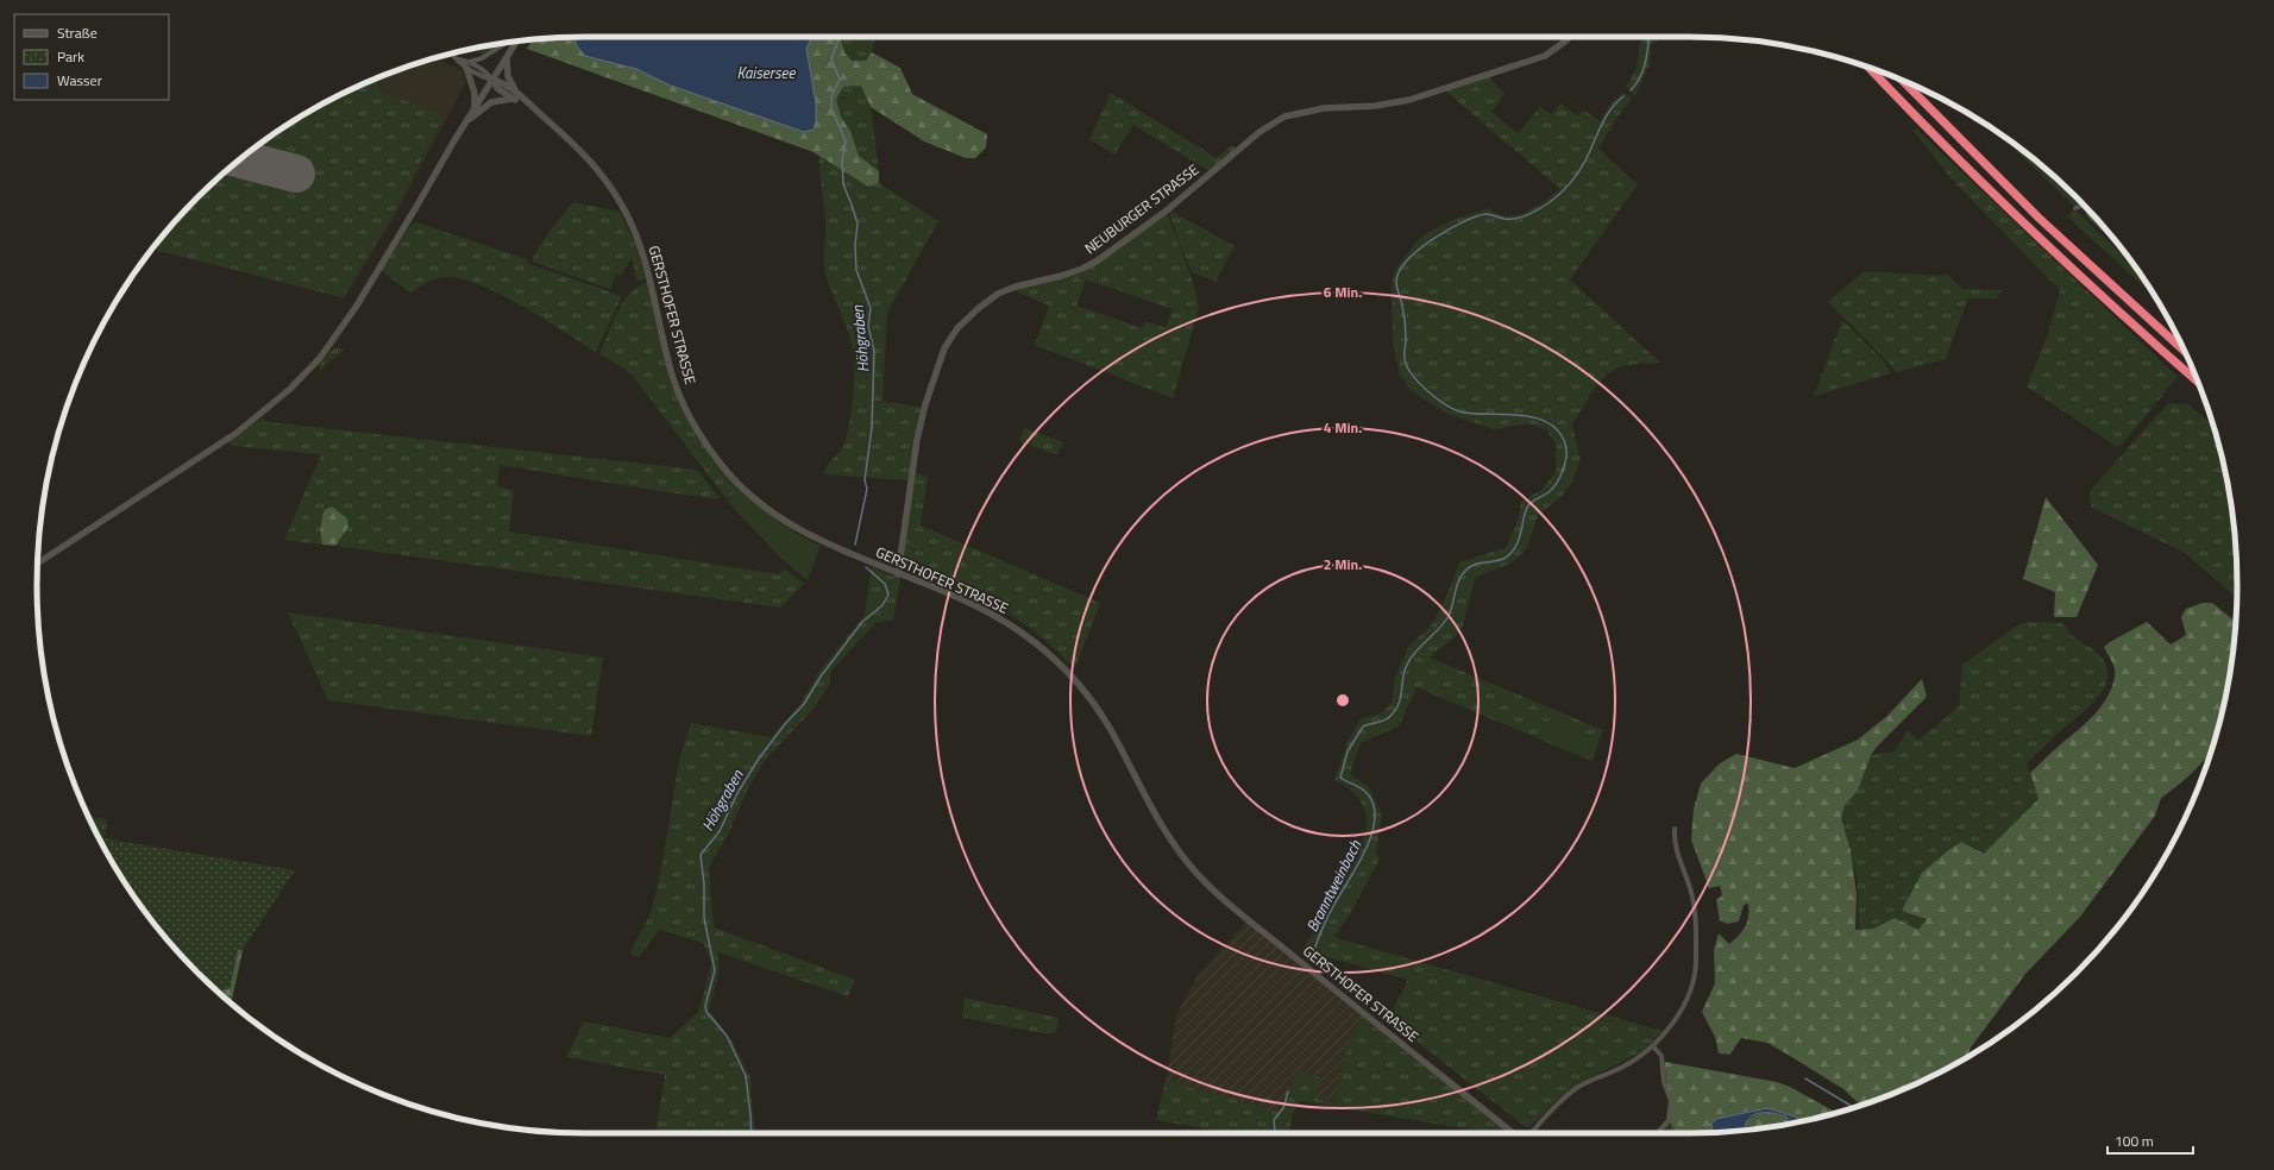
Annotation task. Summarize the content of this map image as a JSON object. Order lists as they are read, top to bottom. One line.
{"streets":{"main road":["NEUBURGER STRASSE","GERSTHOFER STRASSE"]},"crossings":[["NEUBURGER STRASSE","GERSTHOFER STRASSE"]],"water":["Kaisersee","Höhgraben","Branntweinbach"],"legend":["Straße","Park","Wasser"],"scale_bar":"100 m","rings":["6 Min.","4 Min.","2 Min."]}
